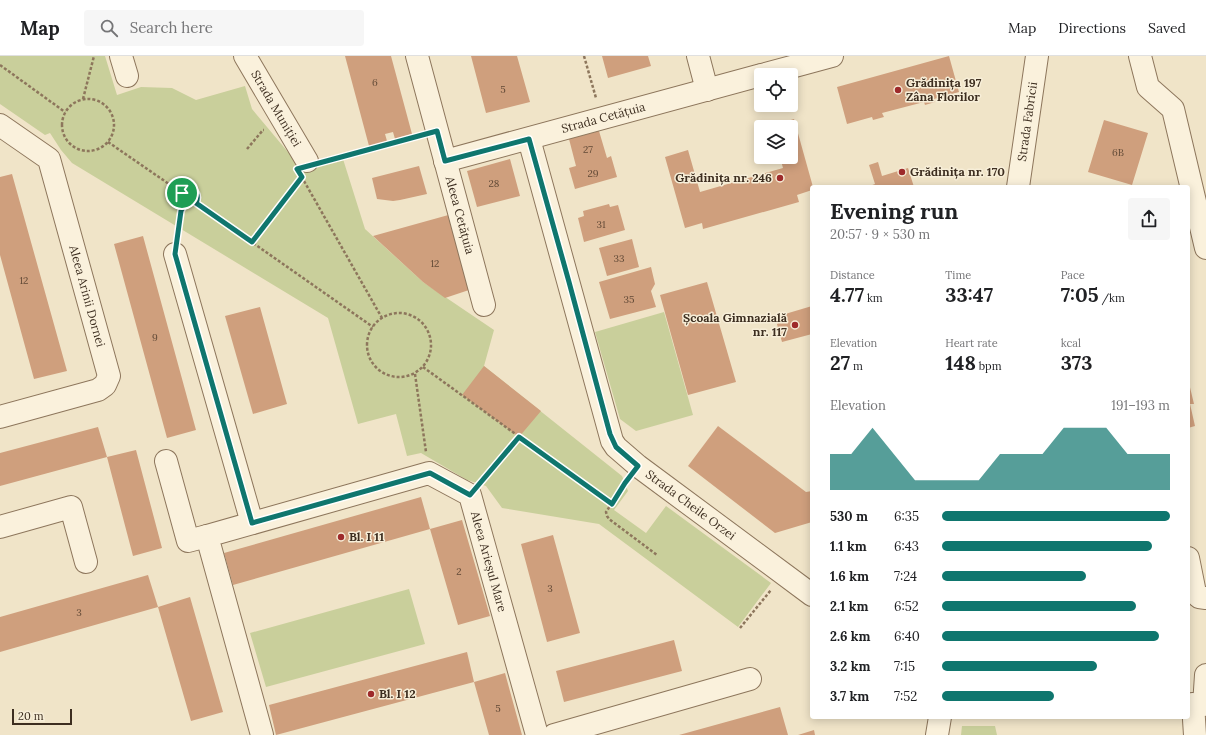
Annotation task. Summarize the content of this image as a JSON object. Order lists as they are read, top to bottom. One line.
{"streets":{"street":["Strada Muniției","Strada Cetățuia","Strada Fabricii","Aleea Cetățuia","Aleea Arinii Dornei","Strada Cheile Orzei","Aleea Arieșul Mare"]},"crossings":[["Strada Cetățuia","Aleea Cetățuia"],["Strada Cetățuia","Strada Cheile Orzei"]],"places":["Grădinița 197 Zâna Florilor","Grădinița nr. 170","Grădinița nr. 246","Școala Gimnazială nr. 117","Bl. I 11","Bl. I 12"],"house_numbers":["6","5","27","6B","29","28","31","33","12","12","35","9","2","3","3","5"],"scale_bar":"20 m","page":{"header":"Map","search":"Search here","nav":["Map","Directions","Saved"],"heading":["Evening run","20:57 · 9 × 530 m"],"stats":[["Distance","4.77 km"],["Time","33:47"],["Pace","7:05 /km"],["Elevation","27 m"],["Heart rate","148 bpm"],["kcal","373"]],"chart":["Elevation","191–193 m"],"list":[{"name":"530 m","note":"6:35"},{"name":"1.1 km","note":"6:43"},{"name":"1.6 km","note":"7:24"},{"name":"2.1 km","note":"6:52"},{"name":"2.6 km","note":"6:40"},{"name":"3.2 km","note":"7:15"},{"name":"3.7 km","note":"7:52"}],"scale":"20 m"}}
